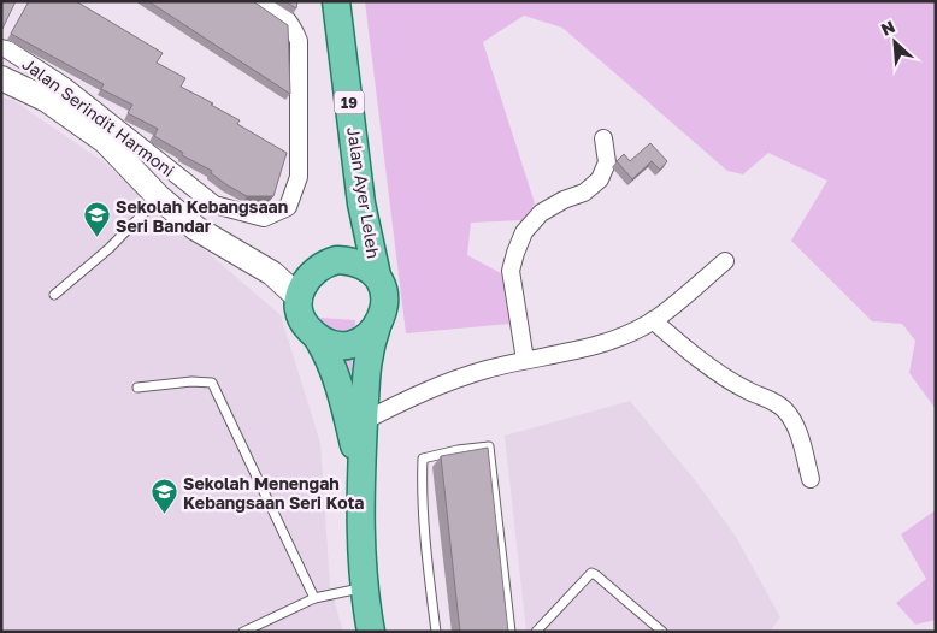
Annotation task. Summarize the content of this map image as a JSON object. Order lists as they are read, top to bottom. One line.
{"streets":{"main road":["19","Jalan Ayer Leleh"],"street":["Jalan Serindit Harmoni"]},"places":{"school or university":["Sekolah Kebangsaan Seri Bandar","Sekolah Menengah Kebangsaan Seri Kota"]},"north":"top left"}
